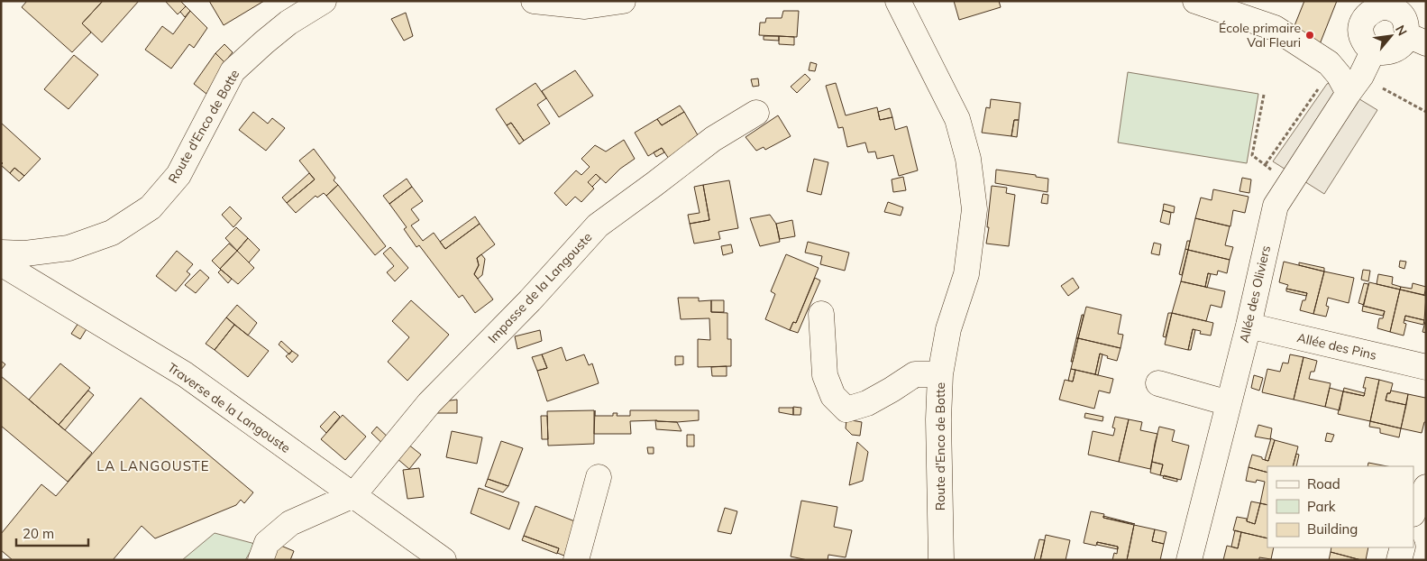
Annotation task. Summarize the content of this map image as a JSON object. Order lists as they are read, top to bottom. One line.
{"streets":{"street":["Route d'Enco de Botte","Impasse de la Langouste","Allée des Oliviers","Allée des Pins","Traverse de la Langouste"]},"crossings":[["Impasse de la Langouste","Traverse de la Langouste"],["Allée des Oliviers","Allée des Pins"]],"districts":["LA LANGOUSTE"],"places":["École primaire Val Fleuri"],"legend":["Road","Park","Building"],"scale_bar":"20 m","north":"top right"}
